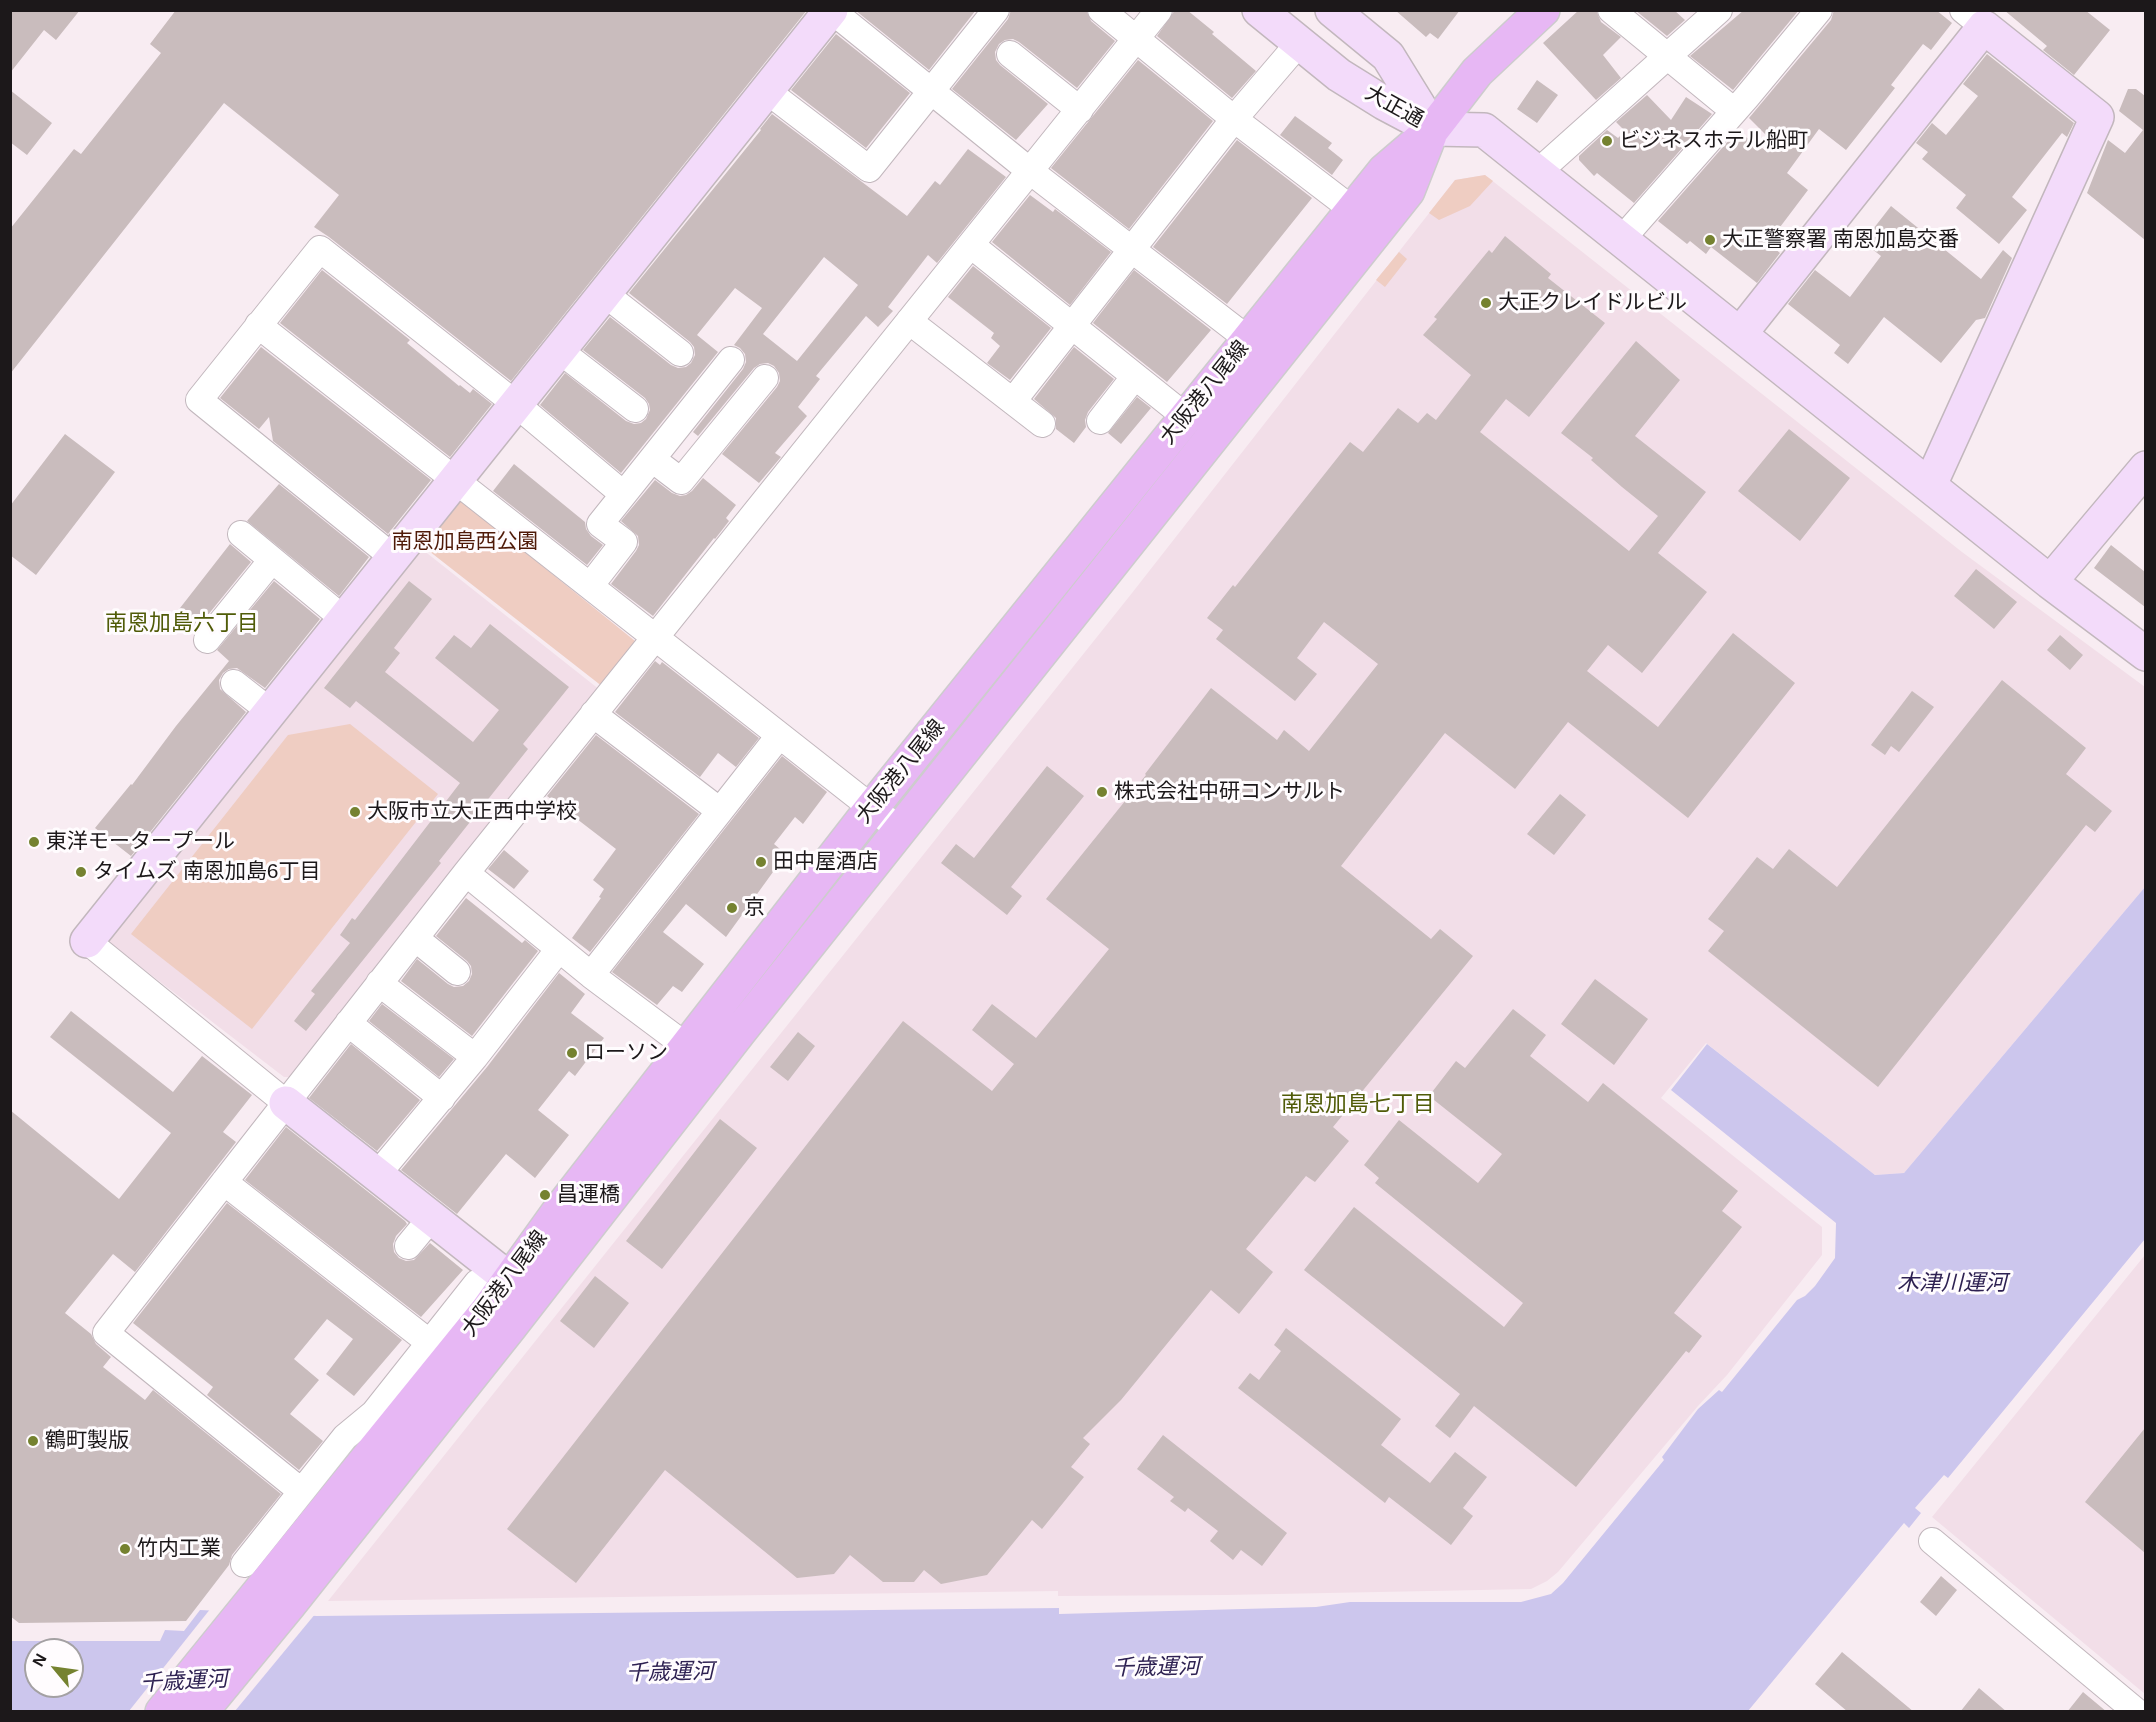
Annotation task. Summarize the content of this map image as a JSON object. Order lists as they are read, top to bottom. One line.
{"streets":{"main road":["大阪港八尾線"],"street":["大正通"]},"crossings":[["大正通","大阪港八尾線"]],"districts":["南恩加島六丁目","南恩加島七丁目"],"water":["木津川運河","千歳運河"],"parks":["南恩加島西公園"],"places":["ビジネスホテル船町","大正警察署 南恩加島交番","大正クレイドルビル","株式会社中研コンサルト","大阪市立大正西中学校","東洋モータープール","田中屋酒店","タイムズ 南恩加島6丁目","京","ローソン","昌運橋","鶴町製版","竹内工業"],"north":"top left"}
